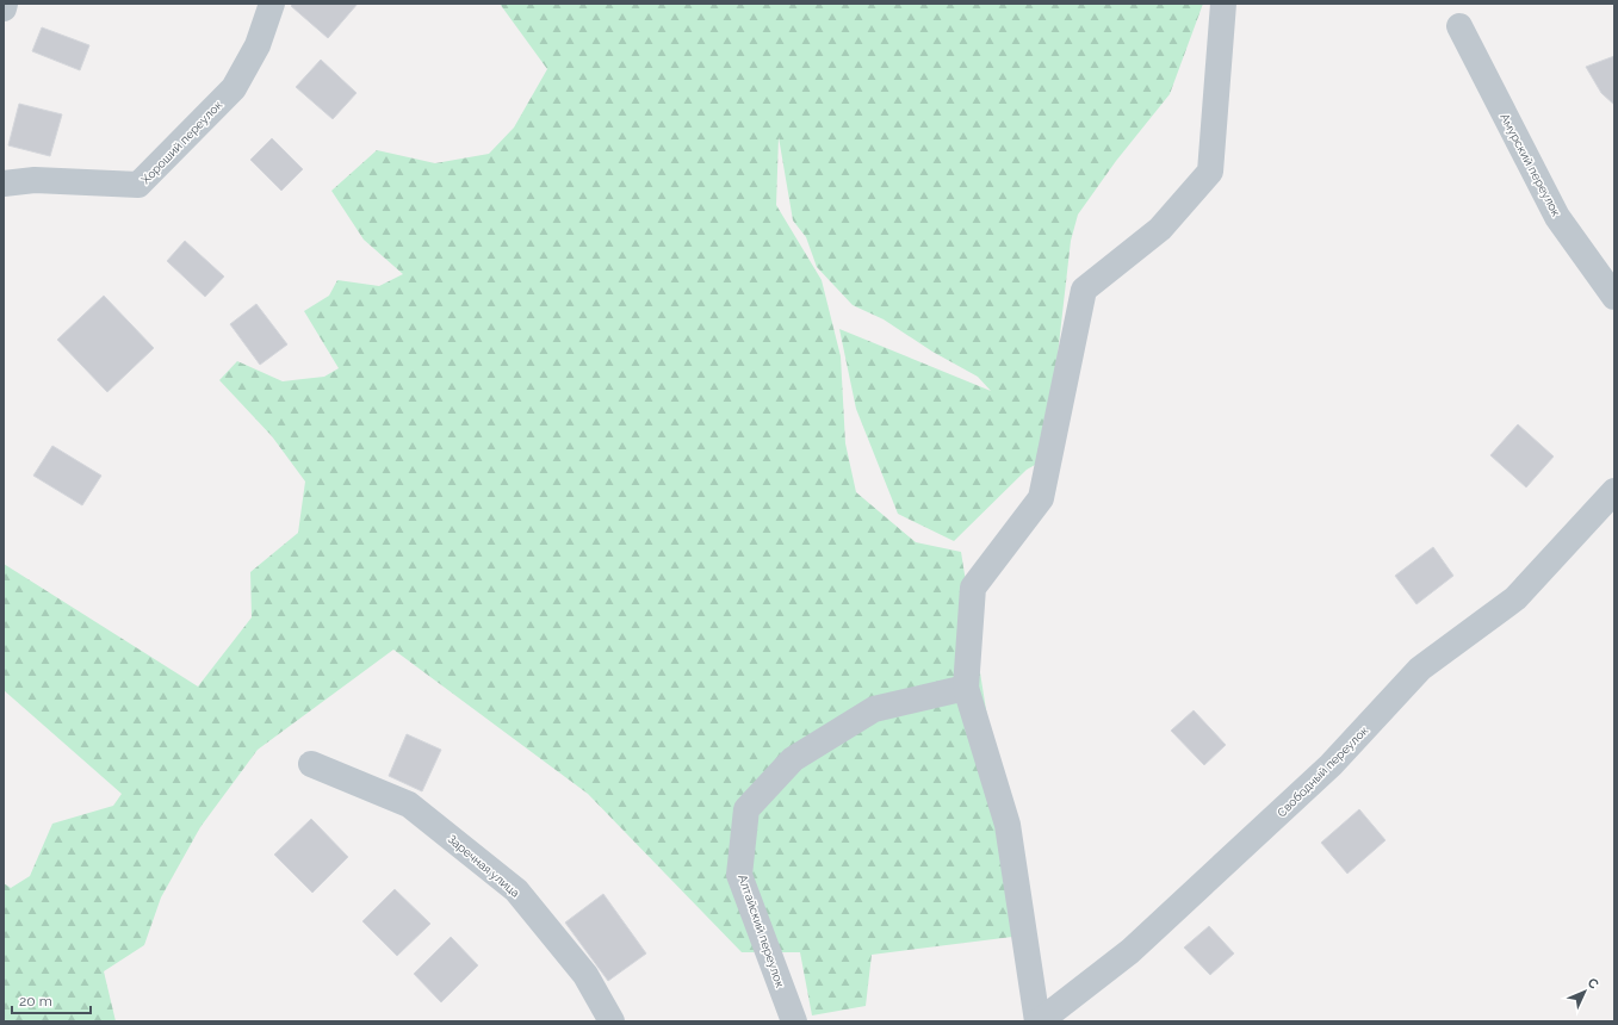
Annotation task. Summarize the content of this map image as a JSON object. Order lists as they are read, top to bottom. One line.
{"streets":{"street":["Хороший переулок","Амурский переулок","Свободный переулок","Заречная улица","Алтайский переулок"]},"scale_bar":"20 m","north":"top right"}
